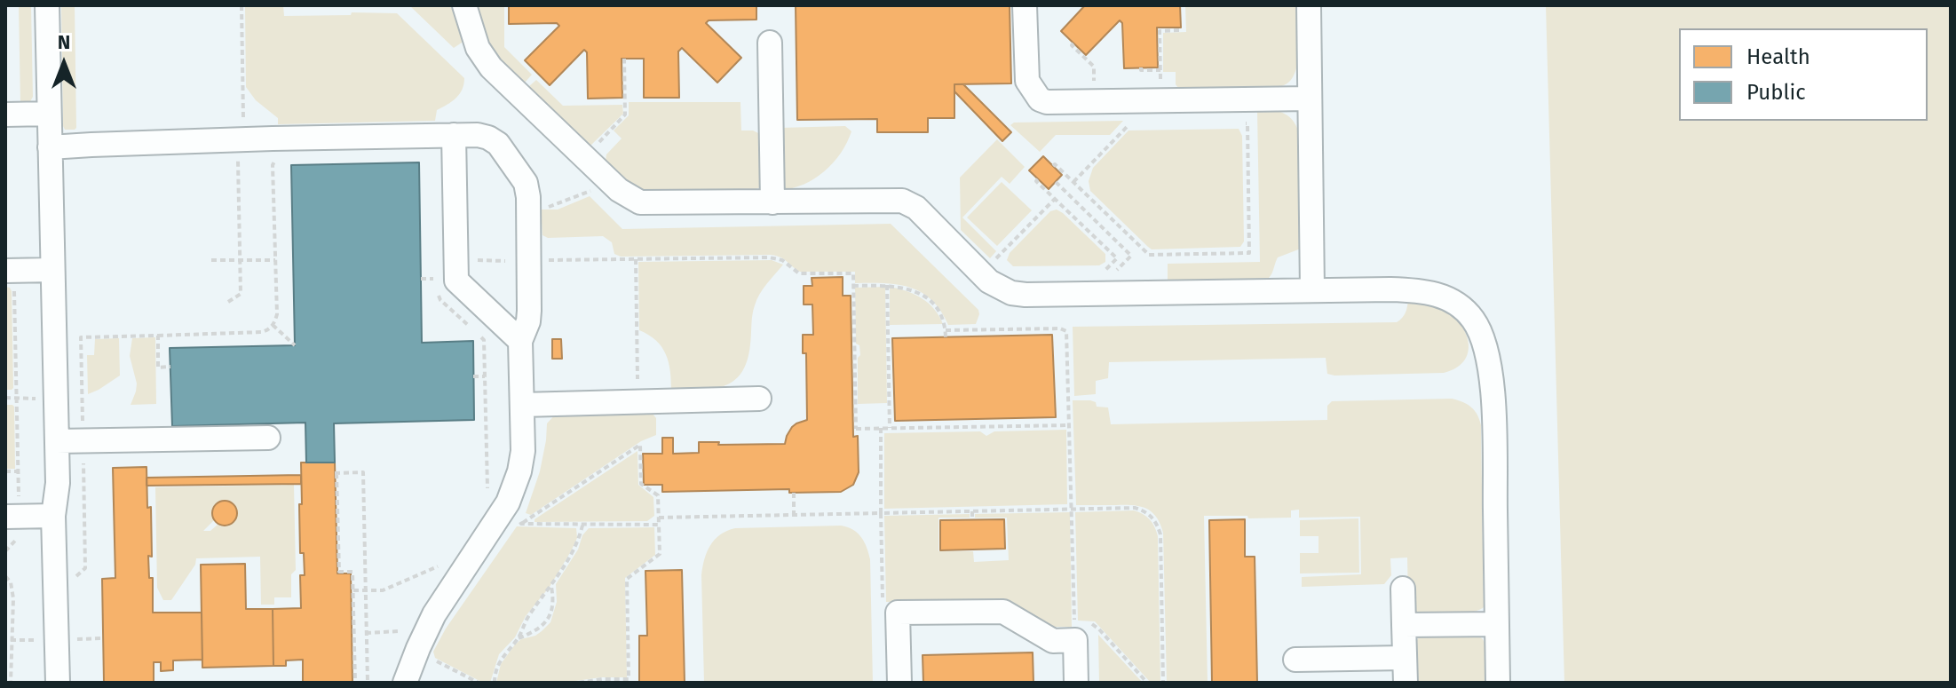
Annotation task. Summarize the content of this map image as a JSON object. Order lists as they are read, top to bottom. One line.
{"legend":["Health","Public"],"north":"top"}
